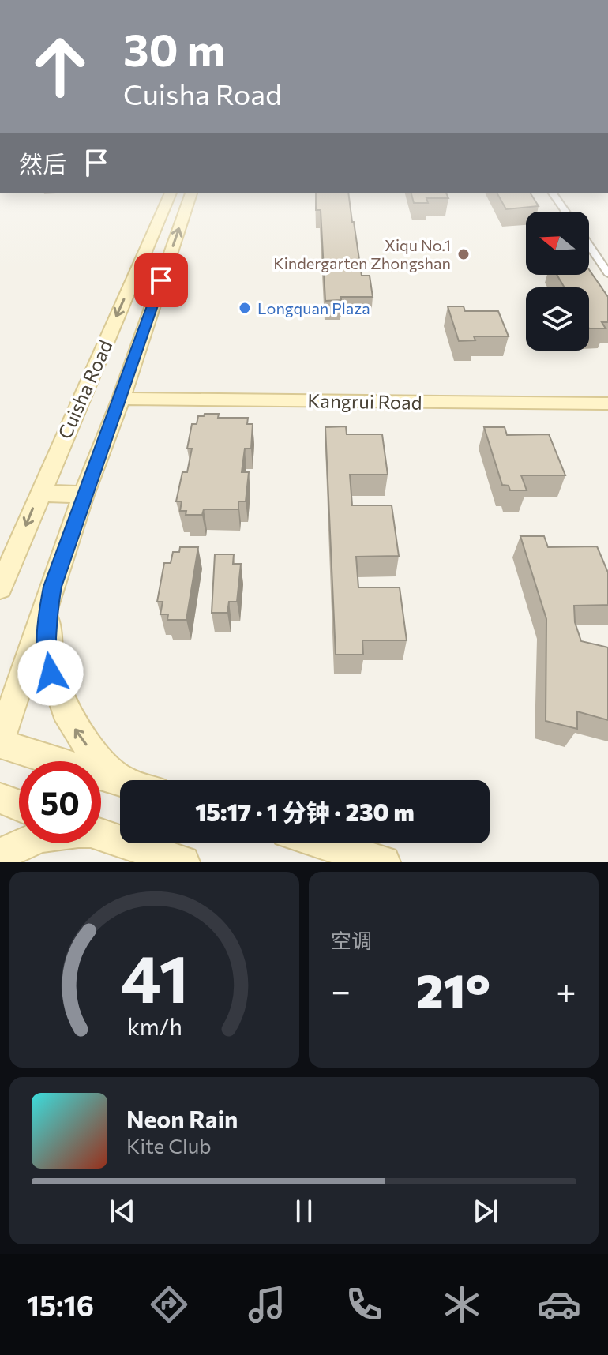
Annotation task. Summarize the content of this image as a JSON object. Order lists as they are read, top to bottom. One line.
{"streets":{"main road":["Cuisha Road","Kangrui Road"]},"crossings":[["Cuisha Road","Kangrui Road"]],"places":["Xiqu No.1 Kindergarten Zhongshan","Longquan Plaza"],"north":"left","page":{"turn":["30 m","Cuisha Road"],"then":"然后","limit":"50","trip":"15:17 · 1 分钟 · 230 m","tile":"空调","heat":["−","21°","+"],"song":["Neon Rain","Kite Club"],"tabs":"15:16","gauge":["41","km/h"]}}
